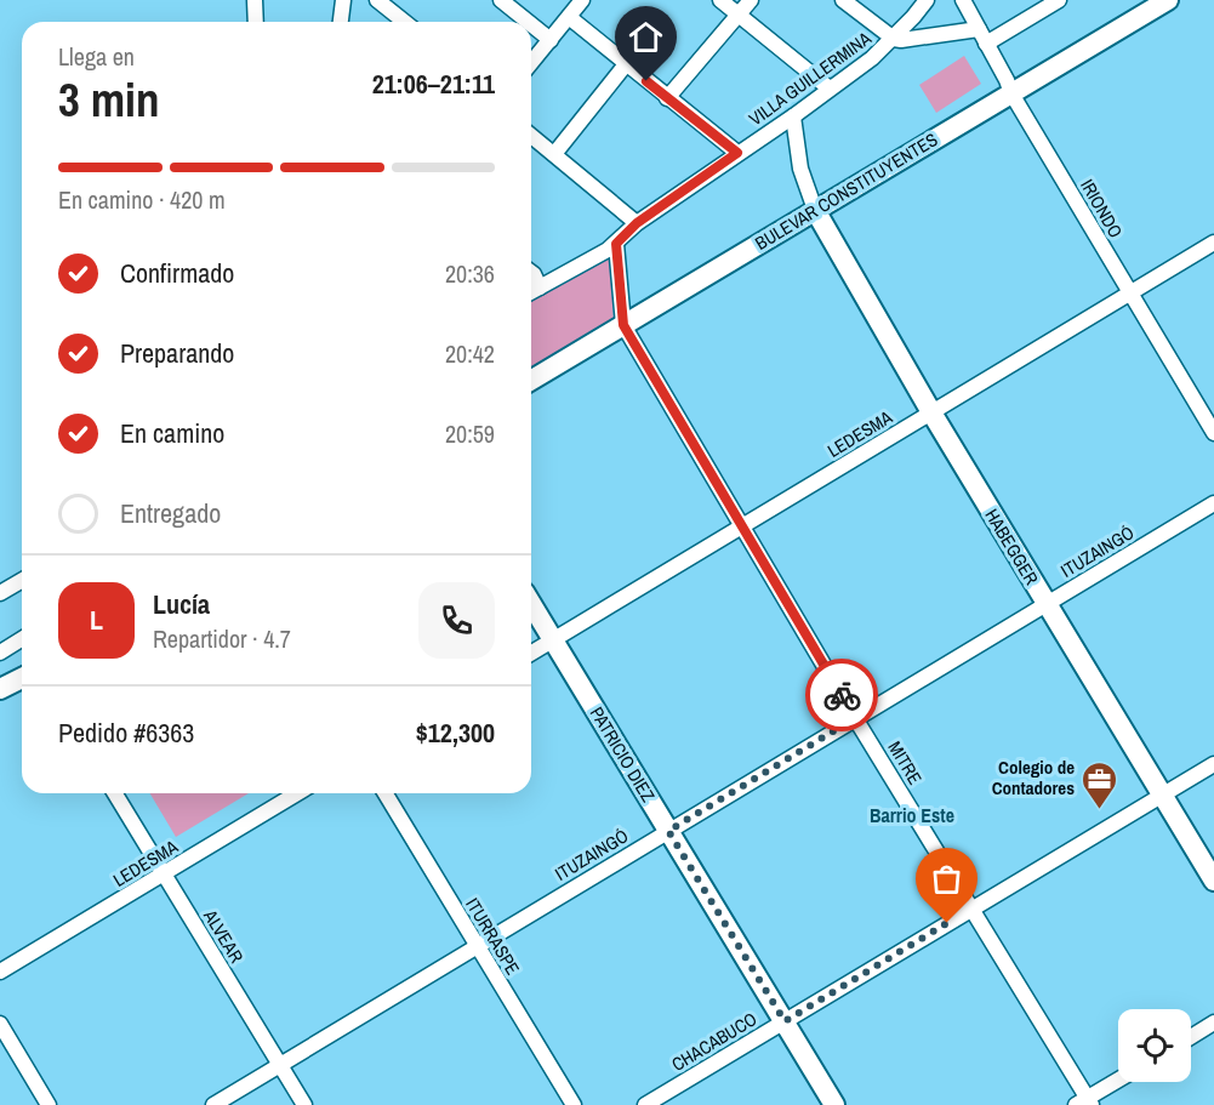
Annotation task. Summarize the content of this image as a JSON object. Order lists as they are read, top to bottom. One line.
{"streets":{"street":["VILLA GUILLERMINA","BULEVAR CONSTITUYENTES","IRIONDO","LEDESMA","HABEGGER","ITUZAINGÓ","PATRICIO DIEZ","MITRE","ALVEAR","ITURRASPE","CHACABUCO"]},"crossings":[["BULEVAR CONSTITUYENTES","IRIONDO"],["BULEVAR CONSTITUYENTES","HABEGGER"],["BULEVAR CONSTITUYENTES","MITRE"],["IRIONDO","LEDESMA"],["LEDESMA","HABEGGER"],["LEDESMA","PATRICIO DIEZ"],["LEDESMA","MITRE"],["LEDESMA","ALVEAR"],["HABEGGER","ITUZAINGÓ"],["HABEGGER","CHACABUCO"],["ITUZAINGÓ","PATRICIO DIEZ"],["ITUZAINGÓ","MITRE"],["ITUZAINGÓ","ALVEAR"],["ITUZAINGÓ","ITURRASPE"],["PATRICIO DIEZ","CHACABUCO"],["MITRE","CHACABUCO"]],"districts":["Barrio Este"],"places":{"office":["Colegio de Contadores"]},"page":{"heading":["3 min","Llega en","21:06–21:11"],"panel":["Lucía","Repartidor · 4.7","Pedido #6363","$12,300"],"bar":"En camino · 420 m","list":[["Confirmado","20:36"],["Preparando","20:42"],["En camino","20:59"],"Entregado"],"round":"L"}}
